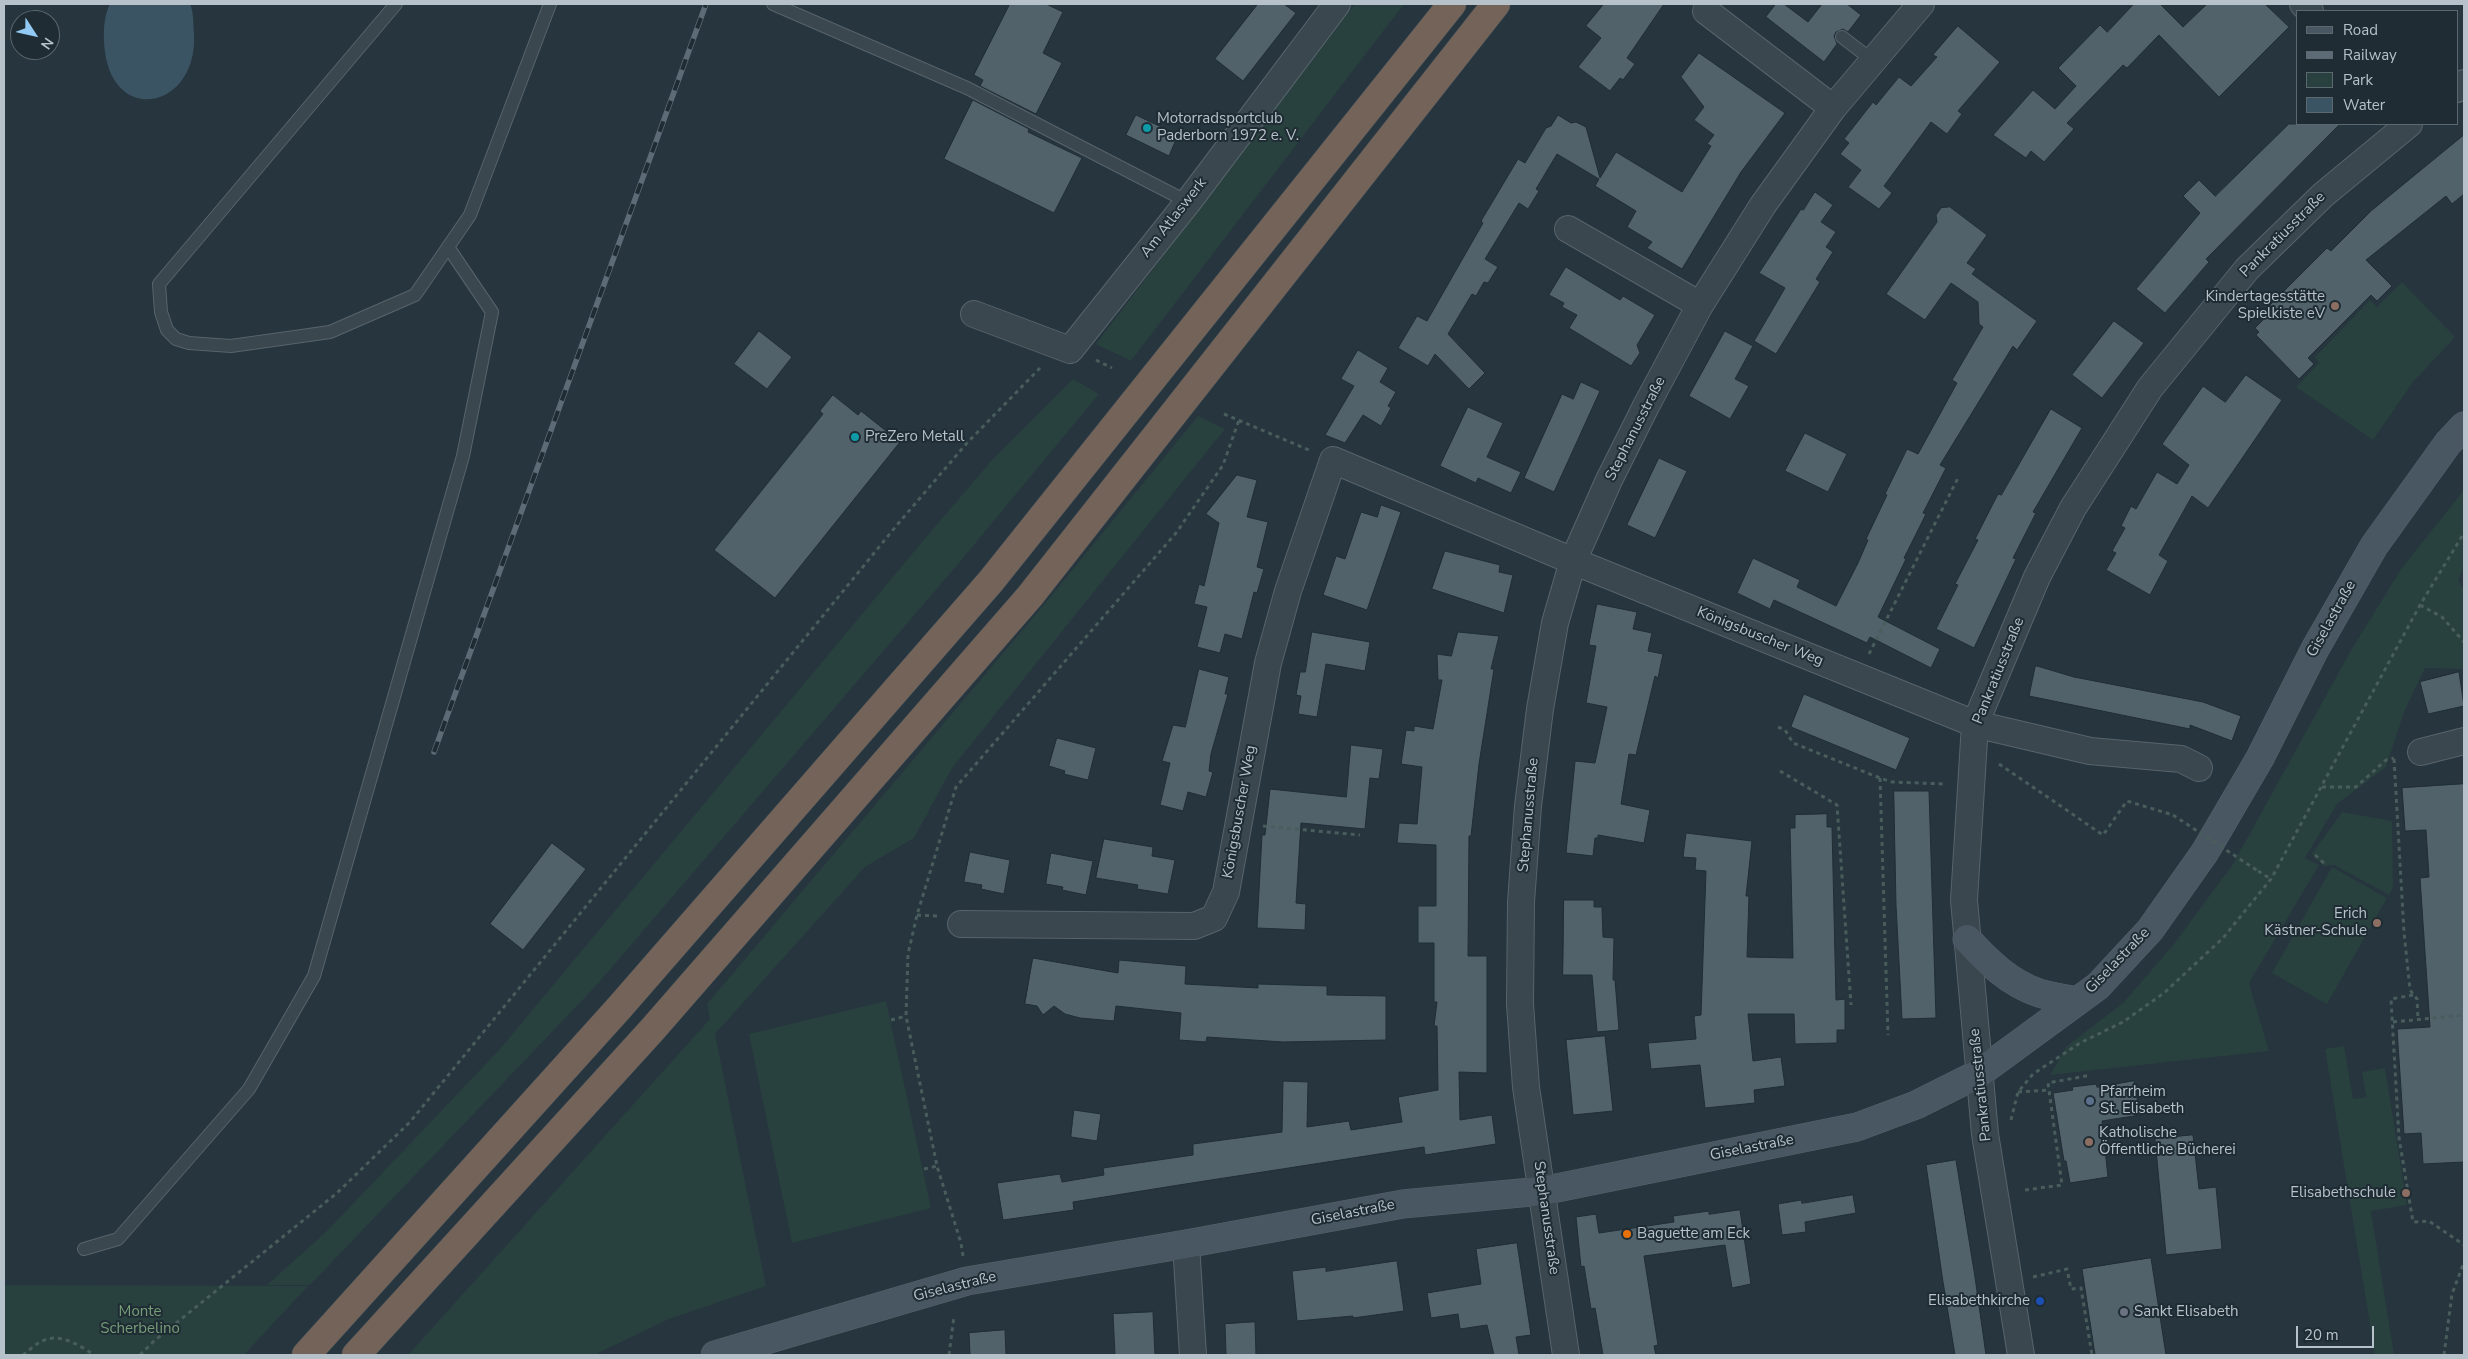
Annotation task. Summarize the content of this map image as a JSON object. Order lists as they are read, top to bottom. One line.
{"streets":{"main road":["Giselastraße"],"street":["Am Atlaswerk","Pankratiusstraße","Stephanusstraße","Königsbuscher Weg"]},"crossings":[["Pankratiusstraße","Giselastraße"],["Pankratiusstraße","Königsbuscher Weg"],["Stephanusstraße","Giselastraße"],["Stephanusstraße","Königsbuscher Weg"]],"parks":["Monte Scherbelino"],"places":["Motorradsportclub Paderborn 1972 e. V.","Kindertagesstätte Spielkiste eV","PreZero Metall","Erich Kästner-Schule","Pfarrheim St. Elisabeth","Katholische Öffentliche Bücherei","Elisabethschule","Baguette am Eck","Elisabethkirche","Sankt Elisabeth"],"legend":["Road","Railway","Park","Water"],"scale_bar":"20 m","north":"bottom right"}
